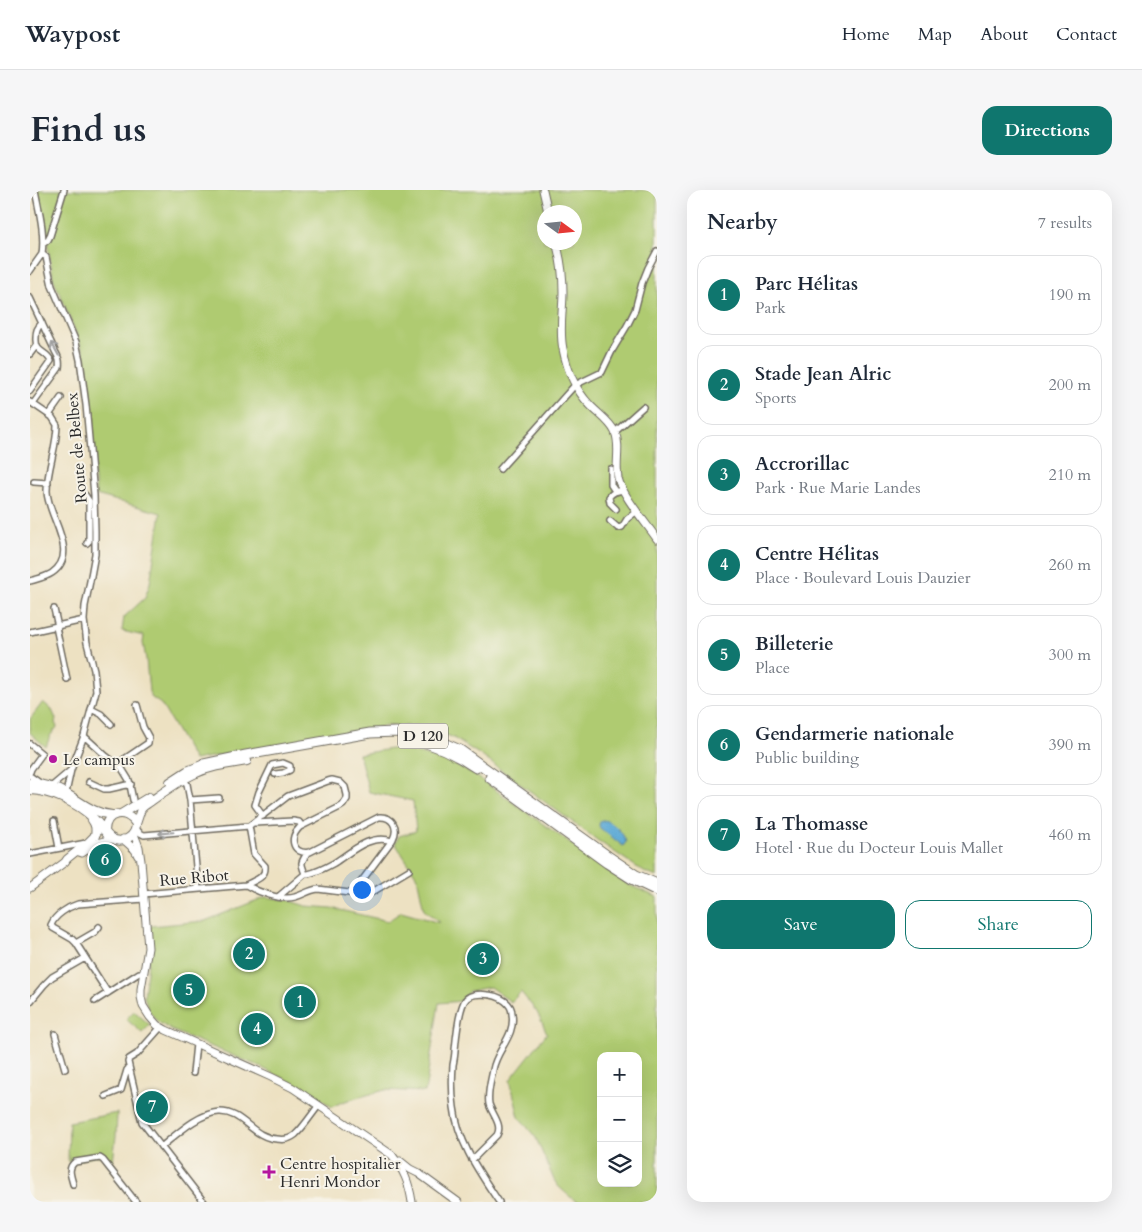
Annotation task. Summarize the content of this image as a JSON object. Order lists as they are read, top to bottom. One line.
{"streets":{"highway":["D 120"],"street":["Route de Belbex","Rue Ribot"]},"places":{"other":["Le campus"],"health":["Centre hospitalier Henri Mondor"]},"north":"right","page":{"header":"Waypost","nav":["Home","Map","About","Contact"],"title":"Find us","buttons":["Directions",["Save","Share"]],"heading":["Nearby","7 results"],"list":[{"mark":"1","name":"Parc Hélitas","note":"Park","value":"190 m"},{"mark":"2","name":"Stade Jean Alric","note":"Sports","value":"200 m"},{"mark":"3","name":"Accrorillac","note":"Park · Rue Marie Landes","value":"210 m"},{"mark":"4","name":"Centre Hélitas","note":"Place · Boulevard Louis Dauzier","value":"260 m"},{"mark":"5","name":"Billeterie","note":"Place","value":"300 m"},{"mark":"6","name":"Gendarmerie nationale","note":"Public building","value":"390 m"},{"mark":"7","name":"La Thomasse","note":"Hotel · Rue du Docteur Louis Mallet","value":"460 m"}],"pins":["6","2","3","5","1","4","7"],"map_buttons":["+","−"]}}
